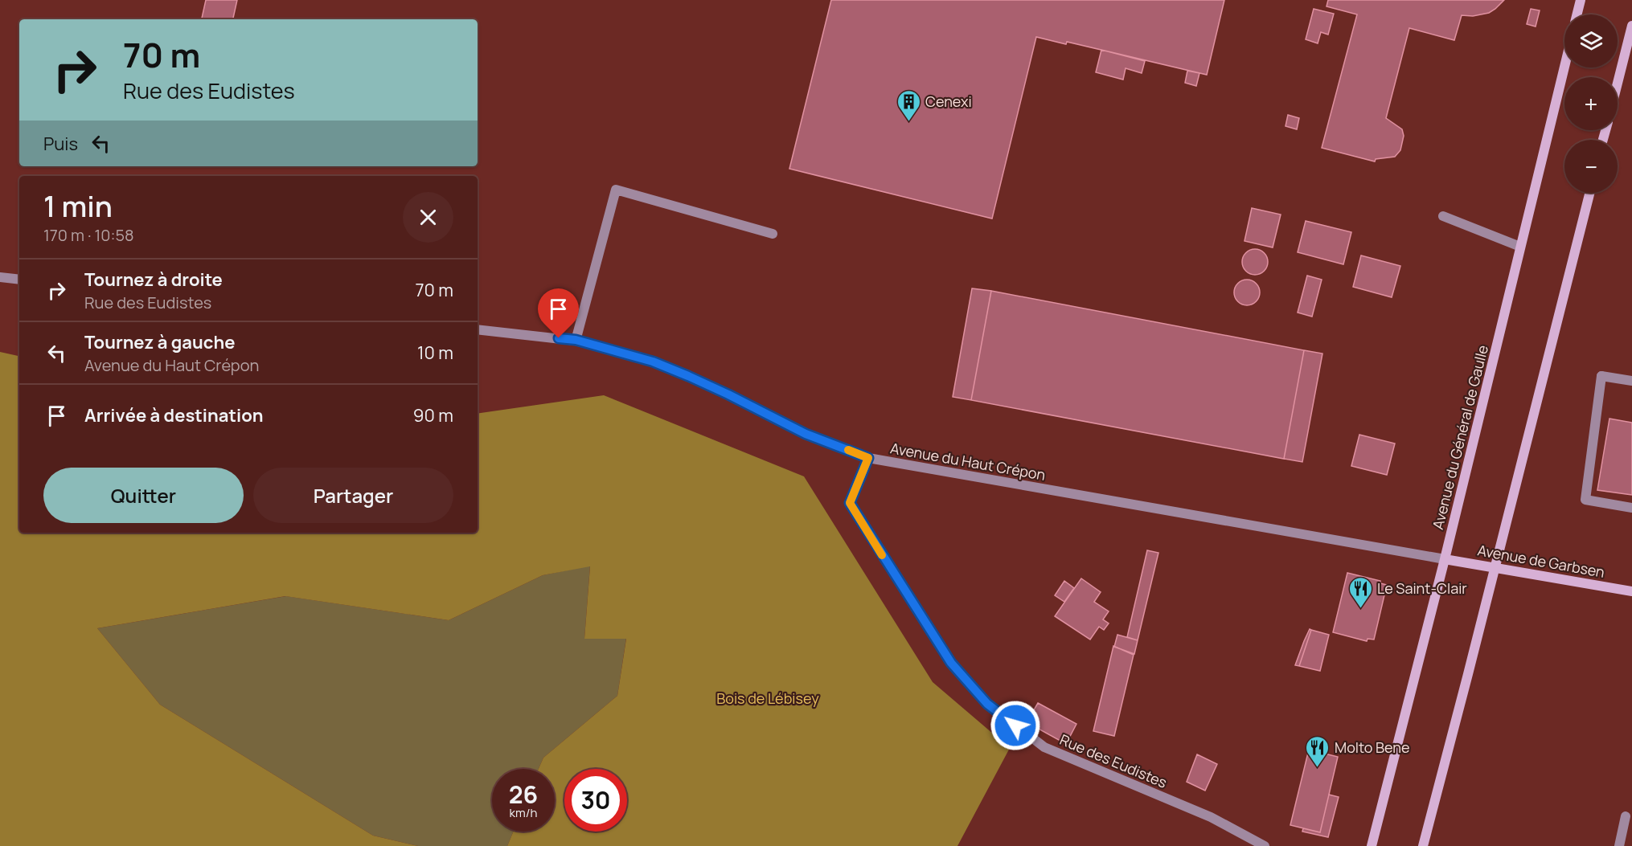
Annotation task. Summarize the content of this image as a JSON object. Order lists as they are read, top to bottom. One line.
{"streets":{"main road":["Avenue du Général de Gaulle","Avenue de Garbsen"],"street":["Avenue du Haut Crépon","Rue des Eudistes"]},"crossings":[["Avenue du Général de Gaulle","Avenue du Haut Crépon"],["Avenue du Général de Gaulle","Avenue de Garbsen"],["Avenue du Haut Crépon","Avenue de Garbsen"],["Avenue du Haut Crépon","Rue des Eudistes"]],"parks":["Bois de Lébisey"],"places":{"building":["Cenexi"],"restaurant":["Le Saint-Clair","Molto Bene"]},"page":{"map_buttons":["+","−"],"turn":["70 m","Rue des Eudistes"],"then":"Puis","heading":["1 min","170 m · 10:58"],"list":[{"name":"Tournez à droite","note":"Rue des Eudistes","value":"70 m"},{"name":"Tournez à gauche","note":"Avenue du Haut Crépon","value":"10 m"},{"name":"Arrivée à destination","value":"90 m"}],"buttons":["Quitter","Partager"],"speed":"26 km/h","limit":"30"}}
